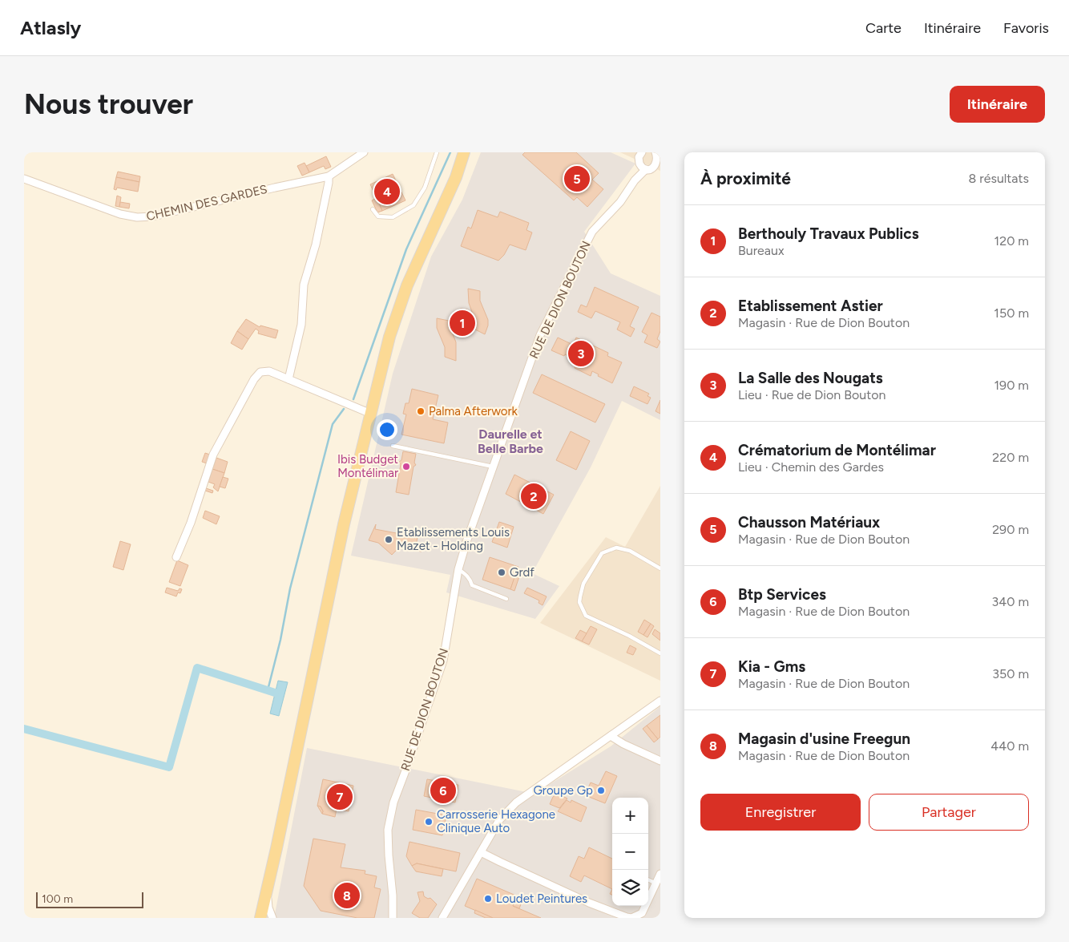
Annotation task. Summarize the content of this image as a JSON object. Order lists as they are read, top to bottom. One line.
{"streets":{"street":["CHEMIN DES GARDES","RUE DE DION BOUTON"]},"districts":["Daurelle et Belle Barbe"],"places":["Palma Afterwork","Ibis Budget Montélimar","Etablissements Louis Mazet - Holding","Grdf","Groupe Gp","Carrosserie Hexagone Clinique Auto","Loudet Peintures"],"scale_bar":"100 m","page":{"header":"Atlasly","nav":["Carte","Itinéraire","Favoris"],"buttons":["Itinéraire",["Enregistrer","Partager"]],"title":"Nous trouver","heading":["À proximité","8 résultats"],"pins":["5","4","1","3","2","6","7","8"],"list":[{"mark":"1","name":"Berthouly Travaux Publics","note":"Bureaux","value":"120 m"},{"mark":"2","name":"Etablissement Astier","note":"Magasin · Rue de Dion Bouton","value":"150 m"},{"mark":"3","name":"La Salle des Nougats","note":"Lieu · Rue de Dion Bouton","value":"190 m"},{"mark":"4","name":"Crématorium de Montélimar","note":"Lieu · Chemin des Gardes","value":"220 m"},{"mark":"5","name":"Chausson Matériaux","note":"Magasin · Rue de Dion Bouton","value":"290 m"},{"mark":"6","name":"Btp Services","note":"Magasin · Rue de Dion Bouton","value":"340 m"},{"mark":"7","name":"Kia - Gms","note":"Magasin · Rue de Dion Bouton","value":"350 m"},{"mark":"8","name":"Magasin d'usine Freegun","note":"Magasin · Rue de Dion Bouton","value":"440 m"}],"map_buttons":["+","−"],"scale":"100 m"}}
